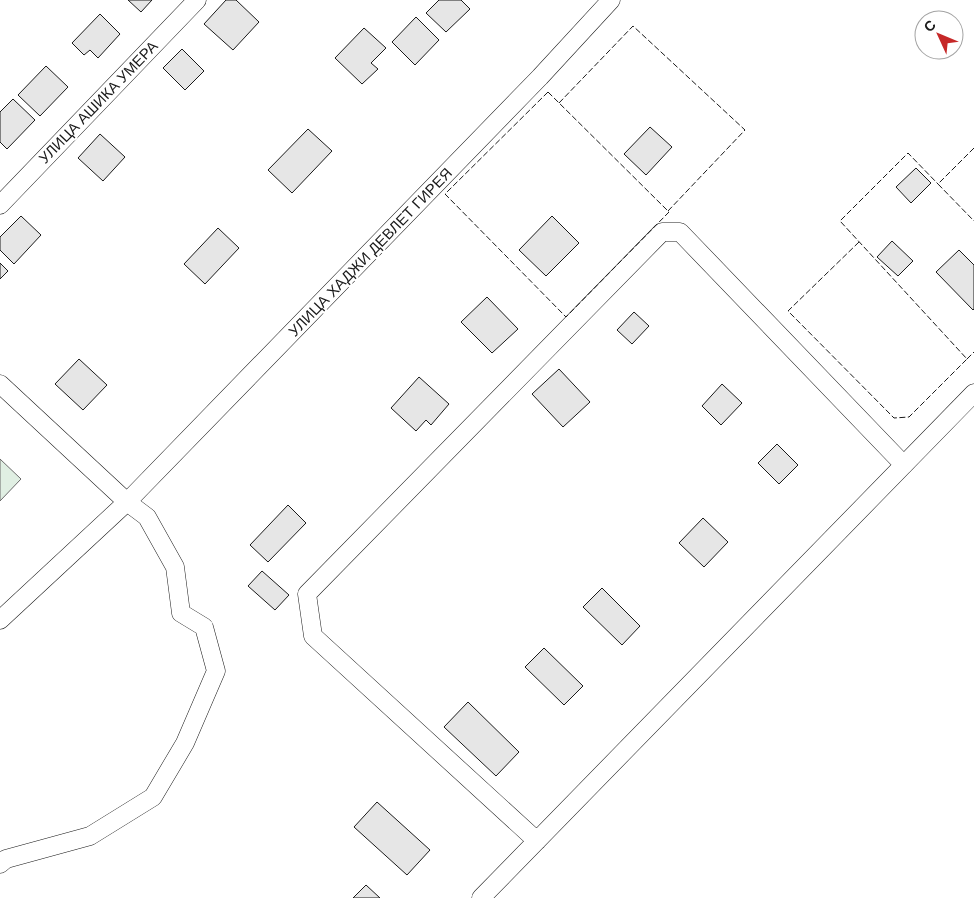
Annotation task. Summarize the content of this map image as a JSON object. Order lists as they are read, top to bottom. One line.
{"streets":{"street":["УЛИЦА АШИКА УМЕРА","УЛИЦА ХАДЖИ ДЕВЛЕТ ГИРЕЯ"]},"north":"top left"}
